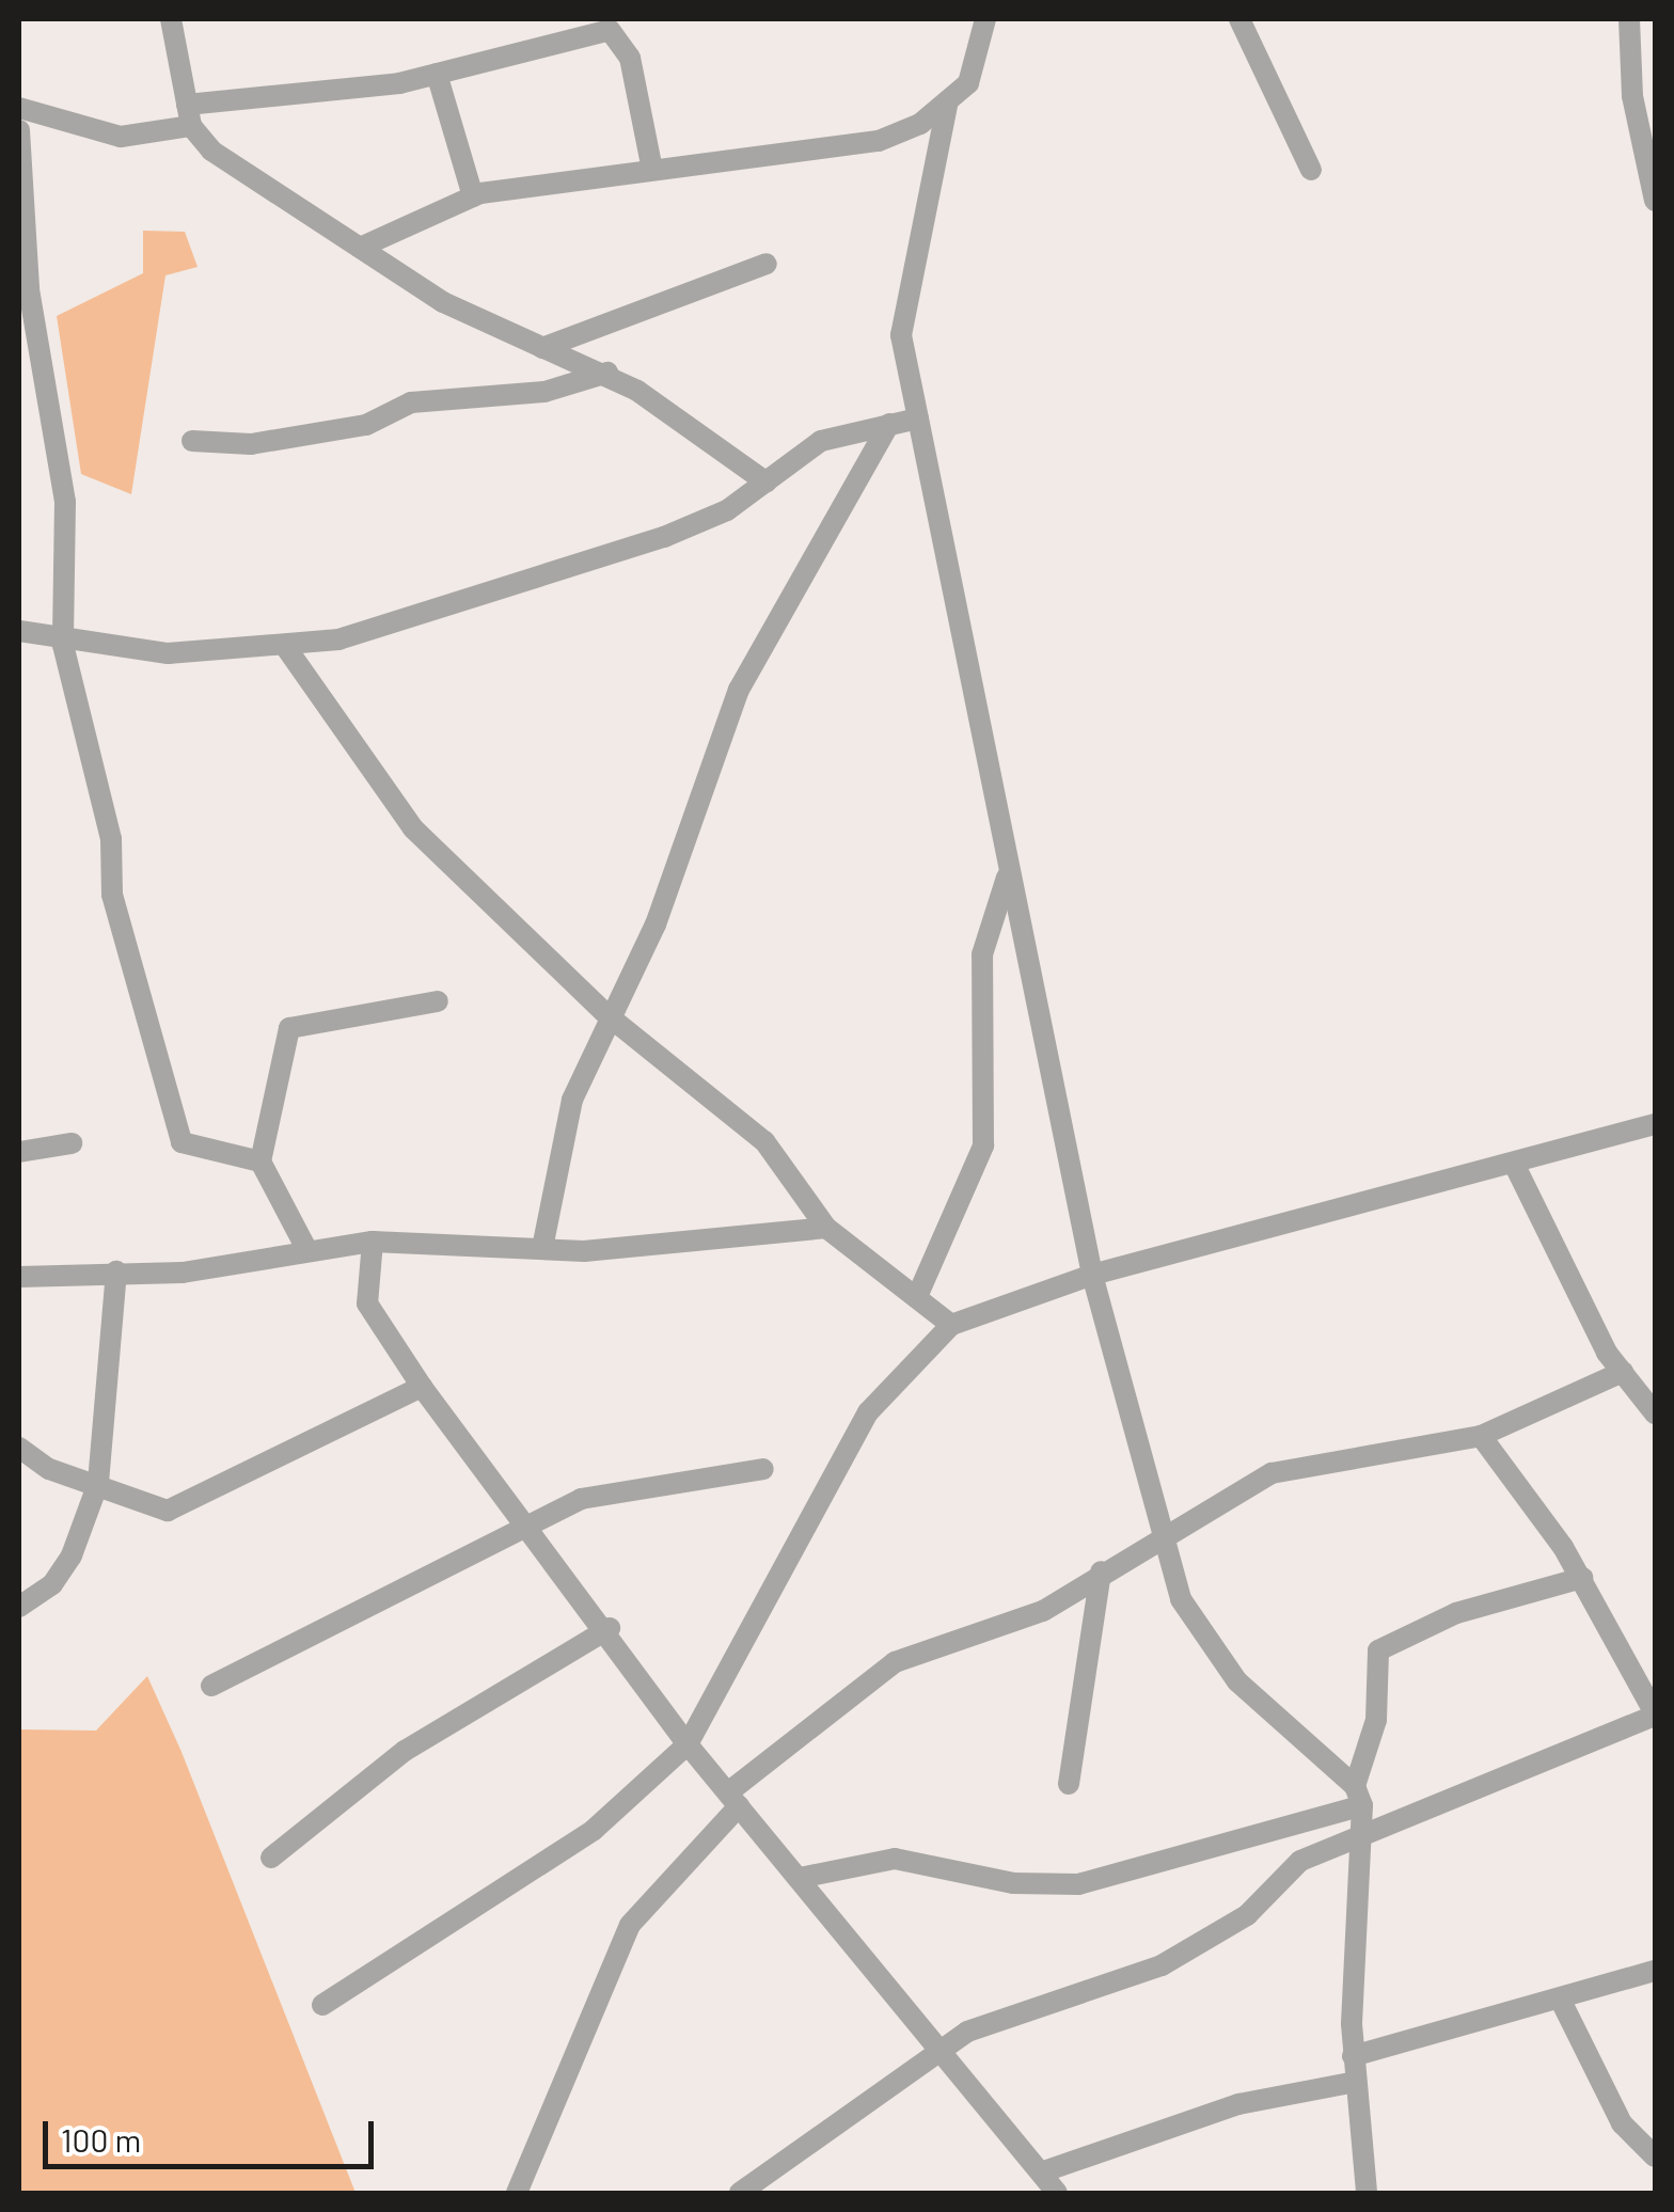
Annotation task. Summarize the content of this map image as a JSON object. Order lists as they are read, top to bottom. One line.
{"scale_bar":"100 m"}
